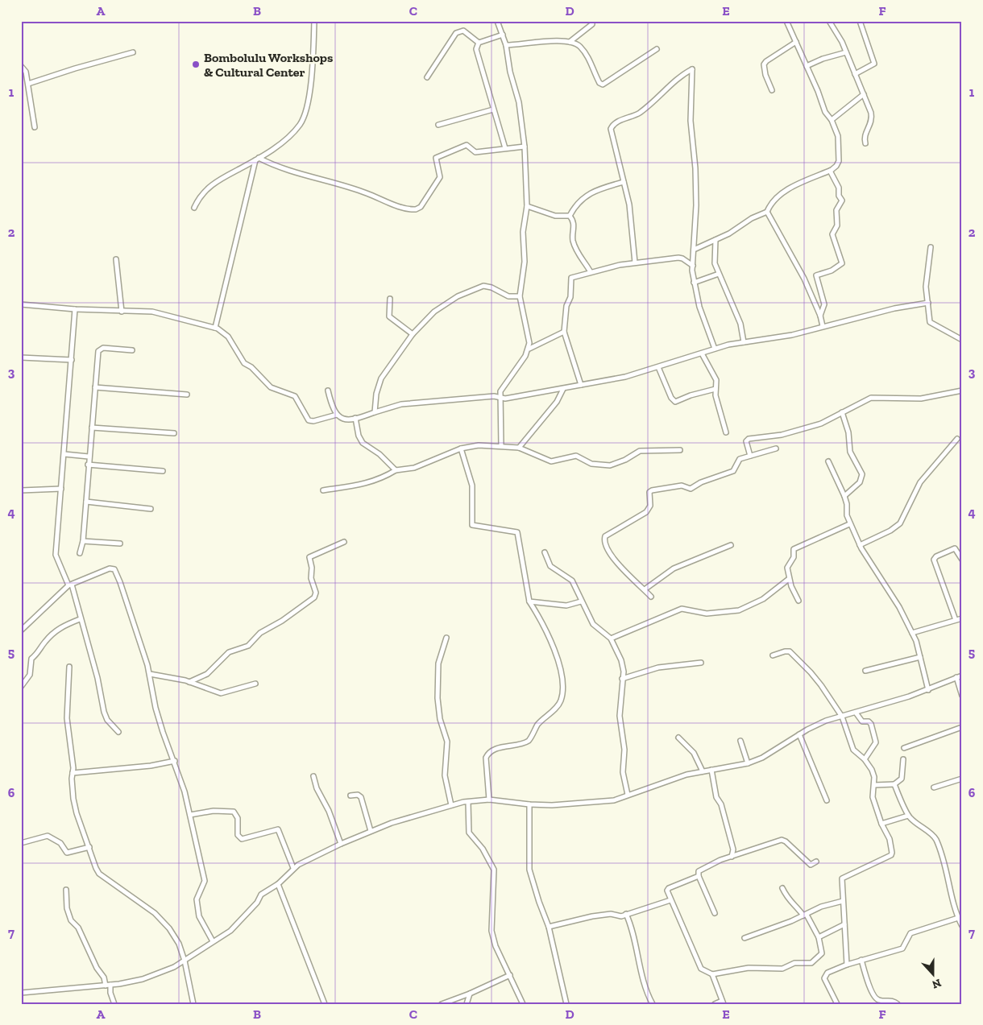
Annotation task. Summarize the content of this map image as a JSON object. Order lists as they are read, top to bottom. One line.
{"places":["Bombolulu Workshops & Cultural Center"],"north":"bottom","grid":{"columns":["A","B","C","D","E","F"],"rows":["1","2","3","4","5","6","7"]}}
